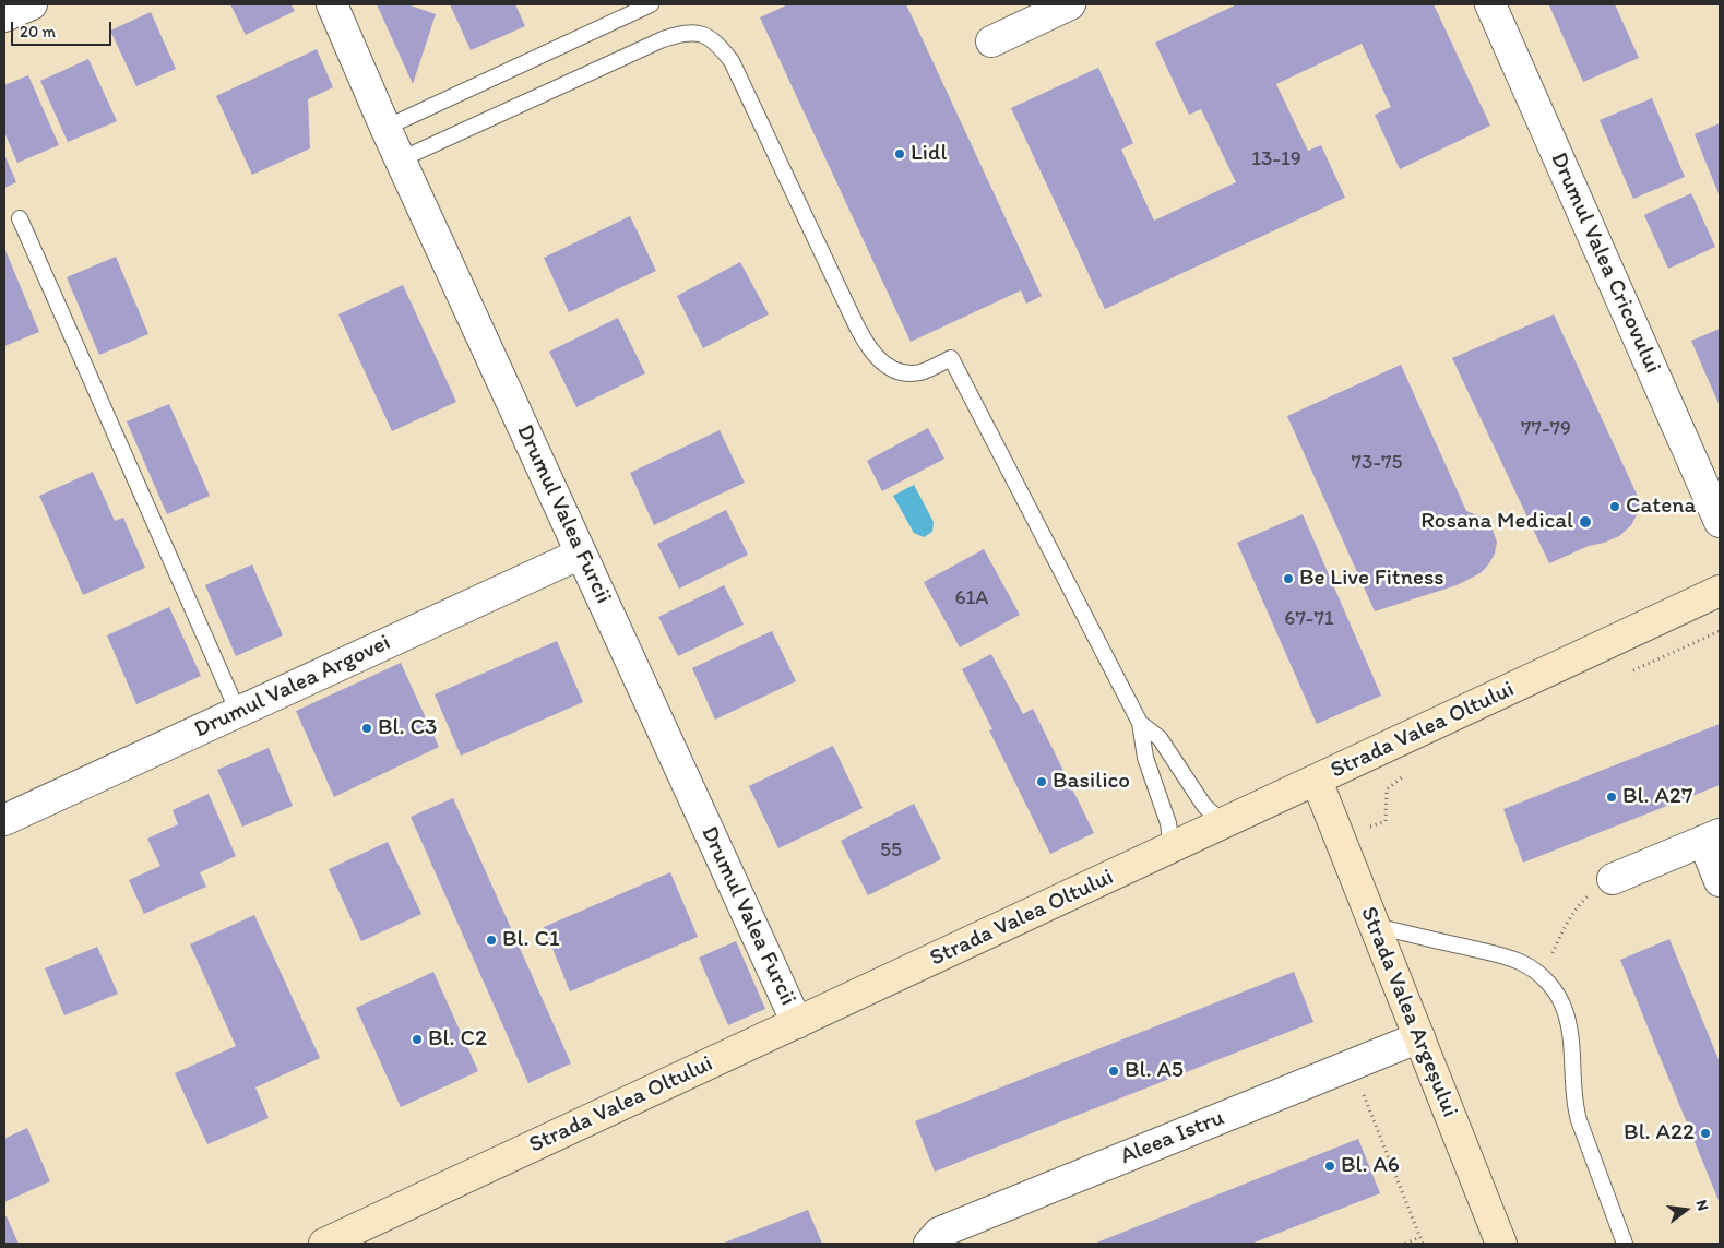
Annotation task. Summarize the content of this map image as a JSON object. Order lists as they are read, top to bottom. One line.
{"streets":{"main road":["Strada Valea Oltului","Strada Valea Argeșului"],"street":["Drumul Valea Cricovului","Drumul Valea Furcii","Drumul Valea Argovei","Aleea Istru"]},"crossings":[["Drumul Valea Furcii","Drumul Valea Argovei"],["Drumul Valea Furcii","Strada Valea Oltului"],["Strada Valea Oltului","Strada Valea Argeșului"],["Strada Valea Argeșului","Aleea Istru"]],"places":["Lidl","Catena","Rosana Medical","Be Live Fitness","Bl. C3","Basilico","Bl. A27","Bl. C1","Bl. C2","Bl. A5","Bl. A22","Bl. A6"],"house_numbers":["13-19","77-79","73-75","61A","67-71","55"],"scale_bar":"20 m","north":"right"}
